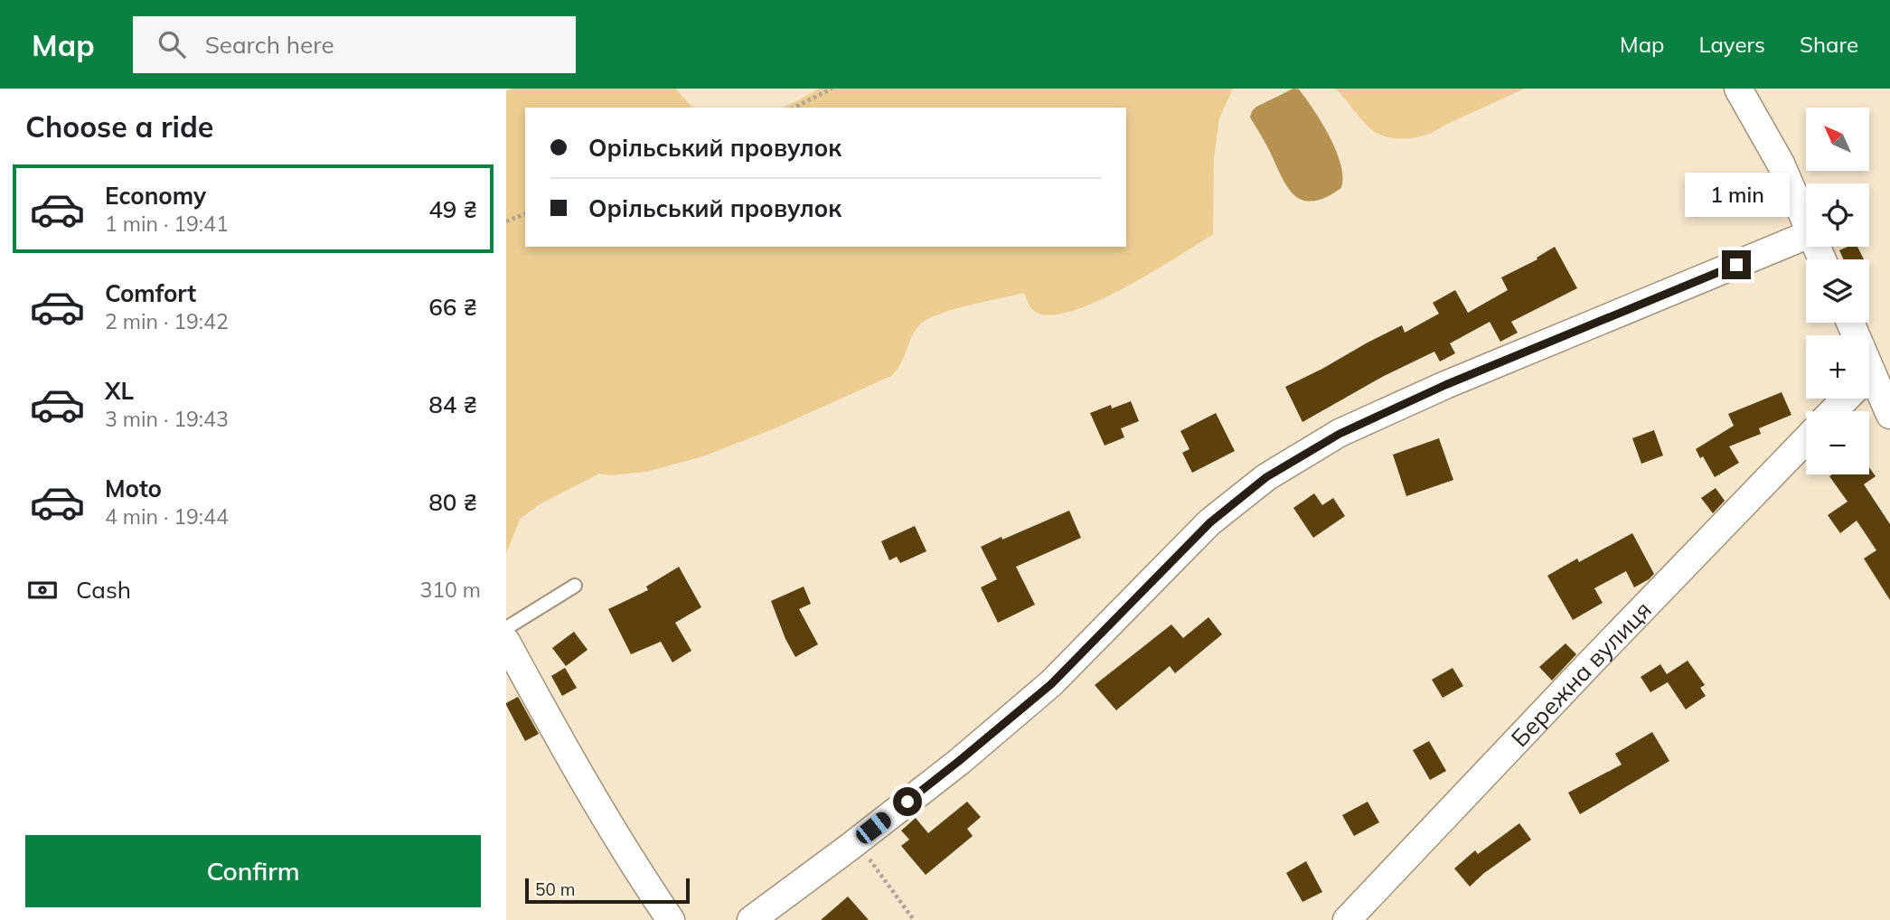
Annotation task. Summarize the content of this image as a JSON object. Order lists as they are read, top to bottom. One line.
{"streets":{"street":["Бережна вулиця"]},"scale_bar":"50 m","north":"top left","page":{"header":"Map","search":"Search here","nav":["Map","Layers","Share"],"heading":"Choose a ride","map_buttons":["+","−"],"banner":["Орільський провулок","Орільський провулок"],"list":[{"name":"Economy","note":"1 min · 19:41","value":"49 ₴"},{"name":"Comfort","note":"2 min · 19:42","value":"66 ₴"},{"name":"XL","note":"3 min · 19:43","value":"84 ₴"},{"name":"Moto","note":"4 min · 19:44","value":"80 ₴"}],"bubble":"1 min","pay":["Cash","310 m"],"buttons":"Confirm","scale":"50 m"}}
